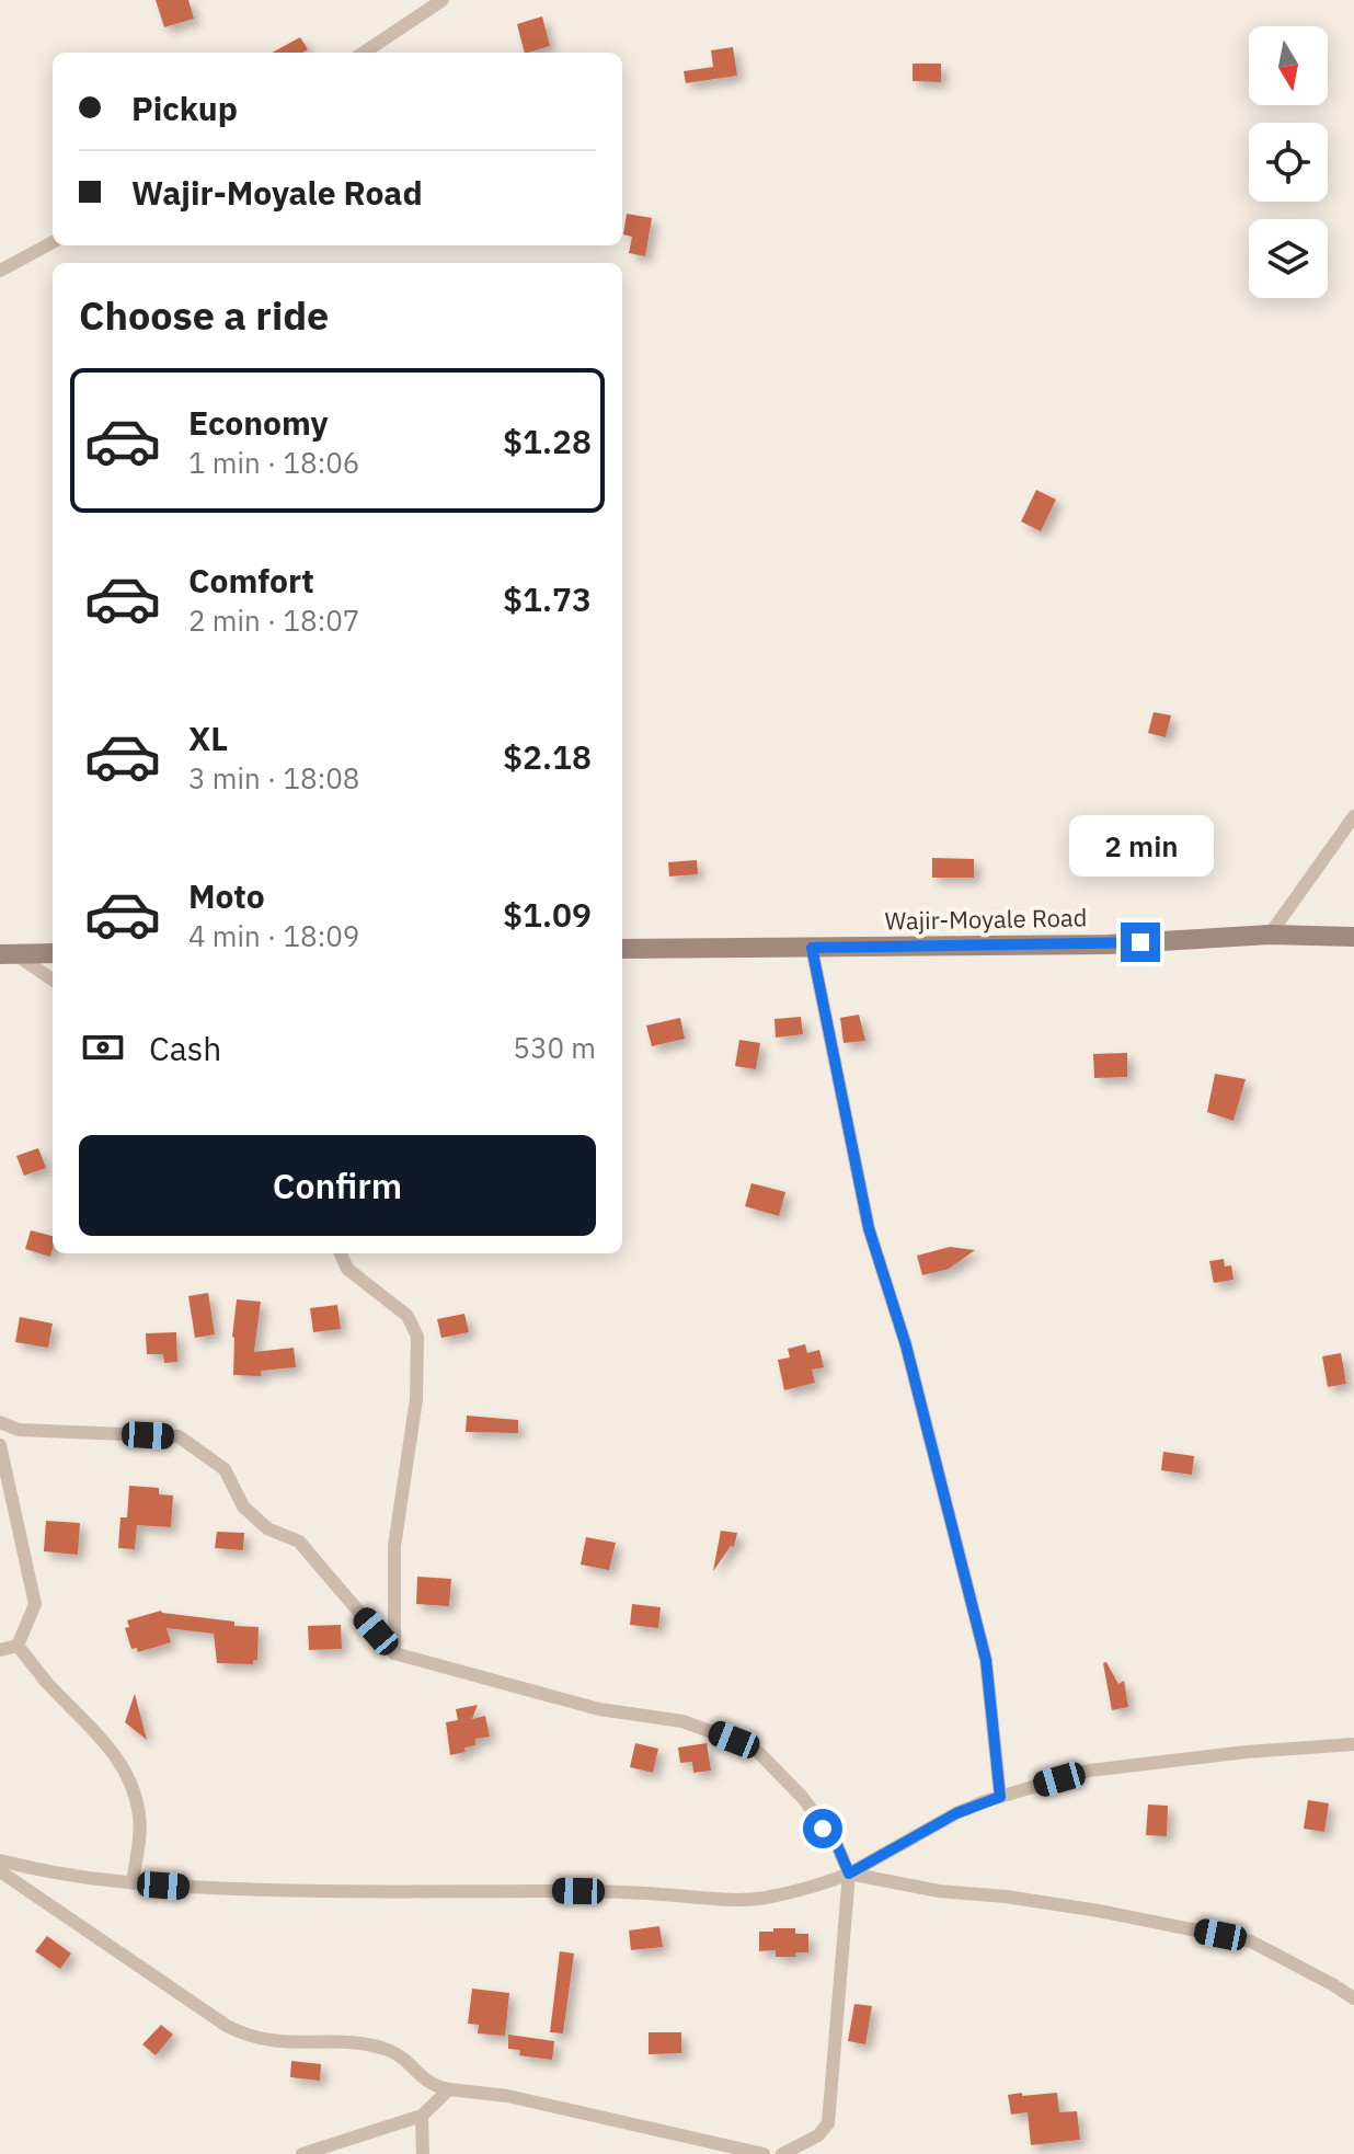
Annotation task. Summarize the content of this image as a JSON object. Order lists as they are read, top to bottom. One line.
{"streets":{"main road":["Wajir-Moyale Road"]},"north":"bottom","page":{"banner":["Pickup","Wajir-Moyale Road"],"heading":"Choose a ride","list":[{"name":"Economy","note":"1 min · 18:06","value":"$1.28"},{"name":"Comfort","note":"2 min · 18:07","value":"$1.73"},{"name":"XL","note":"3 min · 18:08","value":"$2.18"},{"name":"Moto","note":"4 min · 18:09","value":"$1.09"}],"bubble":"2 min","pay":["Cash","530 m"],"buttons":"Confirm"}}
